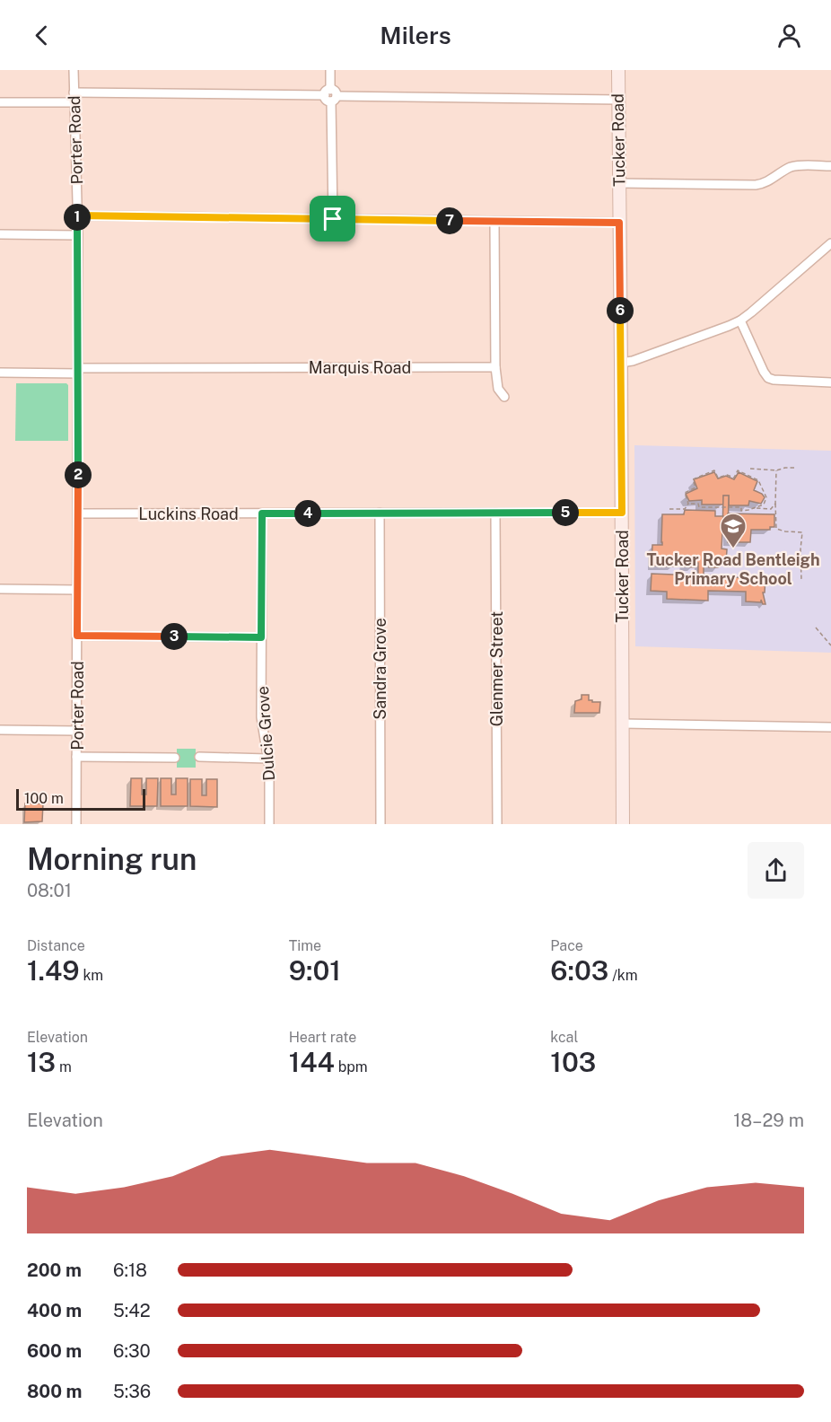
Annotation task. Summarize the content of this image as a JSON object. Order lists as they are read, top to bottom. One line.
{"streets":{"street":["Porter Road","Tucker Road","Marquis Road","Luckins Road","Sandra Grove","Glenmer Street","Dulcie Grove"]},"crossings":[["Porter Road","Marquis Road"],["Porter Road","Luckins Road"],["Tucker Road","Luckins Road"],["Luckins Road","Sandra Grove"],["Luckins Road","Glenmer Street"],["Luckins Road","Dulcie Grove"]],"places":{"school or university":["Tucker Road Bentleigh Primary School"]},"scale_bar":"100 m","page":{"header":"Milers","pins":["1","7","6","2","5","4","3"],"scale":"100 m","heading":["Morning run","08:01"],"stats":[["Distance","1.49 km"],["Time","9:01"],["Pace","6:03 /km"],["Elevation","13 m"],["Heart rate","144 bpm"],["kcal","103"]],"chart":["Elevation","18–29 m"],"list":[{"name":"200 m","note":"6:18"},{"name":"400 m","note":"5:42"},{"name":"600 m","note":"6:30"},{"name":"800 m","note":"5:36"}]}}
